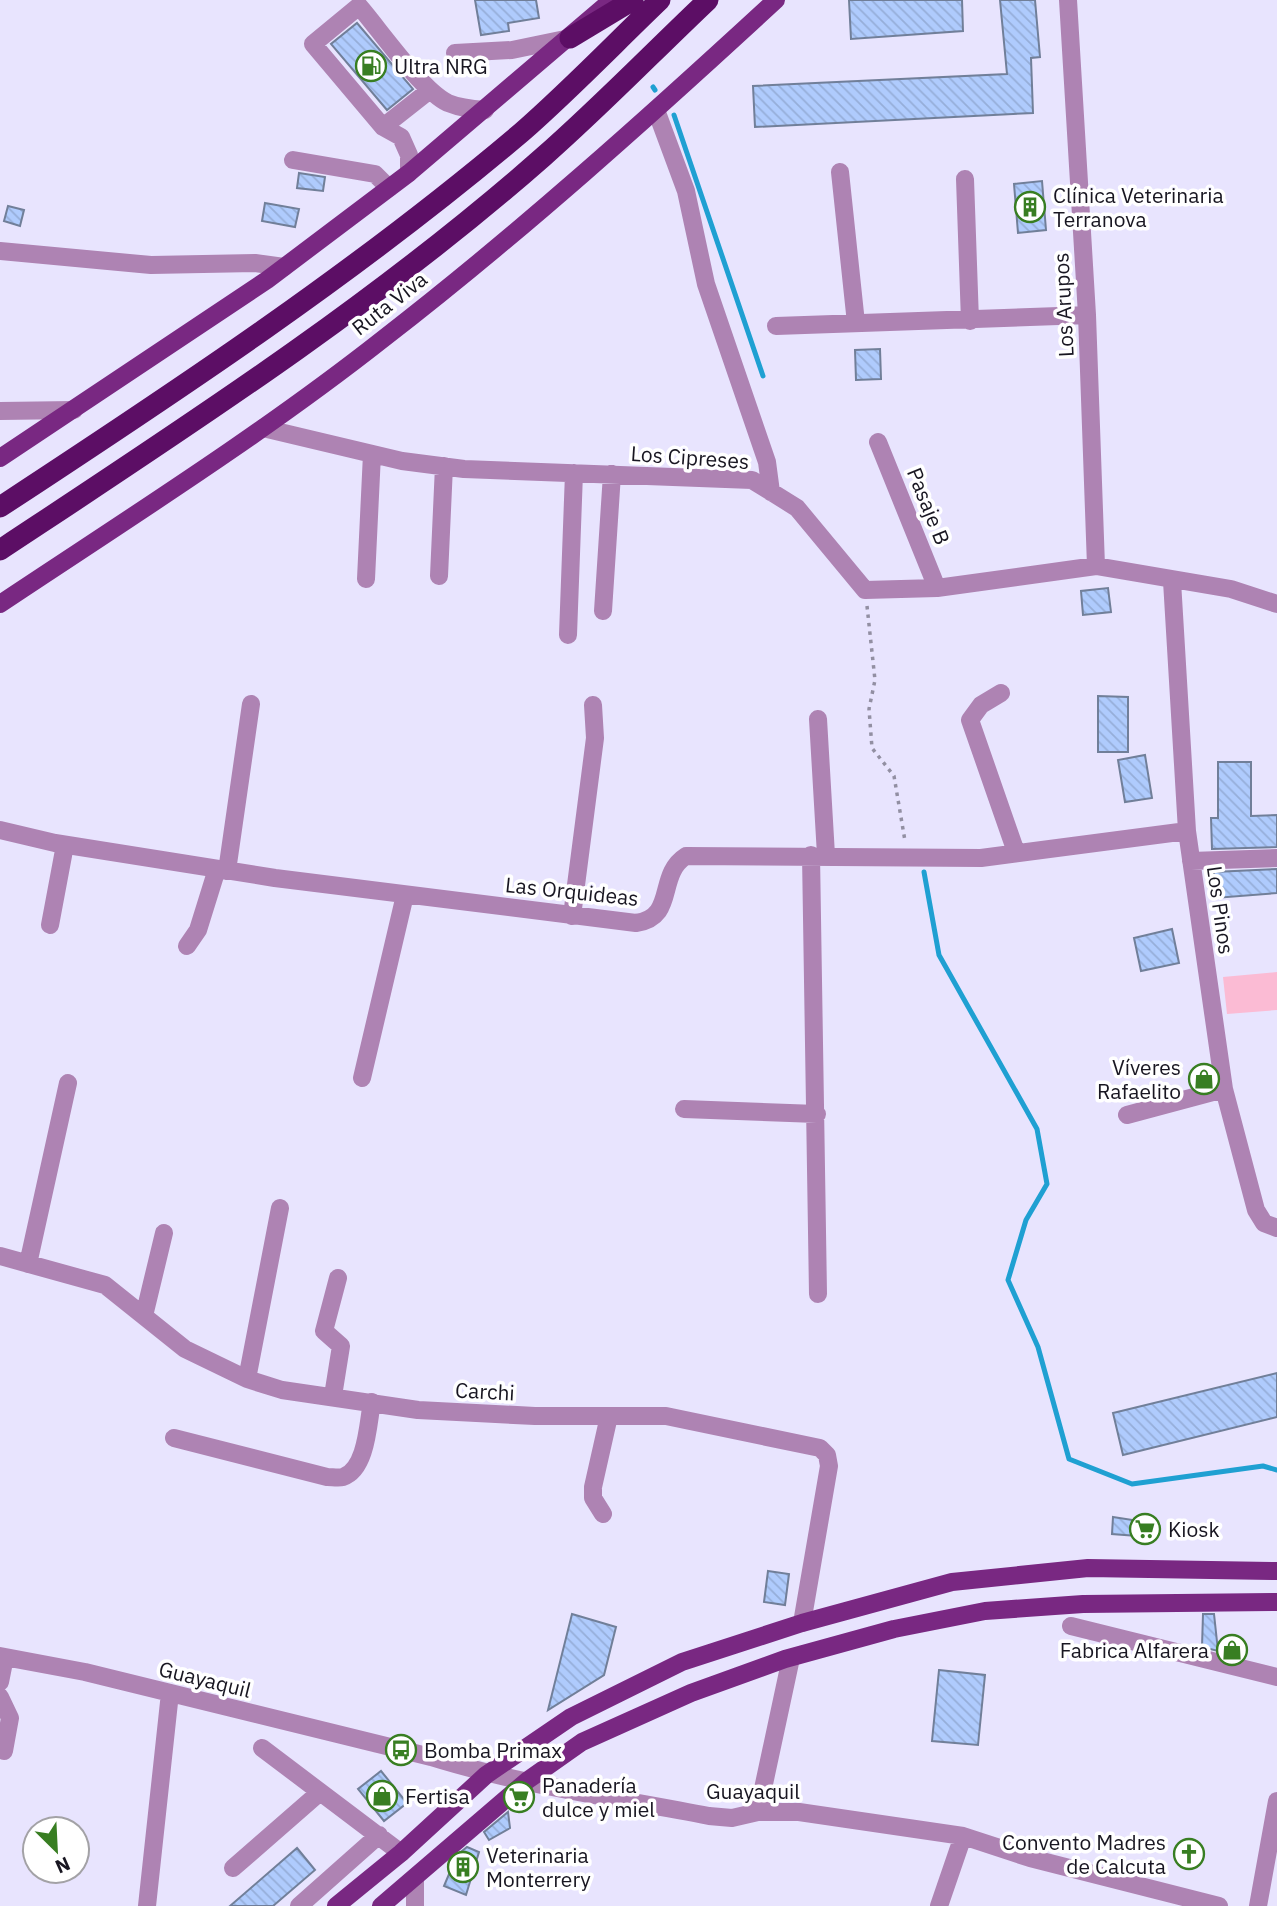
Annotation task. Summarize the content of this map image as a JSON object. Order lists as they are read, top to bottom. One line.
{"streets":{"highway":["Ruta Viva"],"street":["Los Arupos","Los Cipreses","Pasaje B","Las Orquideas","Los Pinos","Carchi","Guayaquil"]},"crossings":[["Ruta Viva","Los Cipreses"],["Las Orquideas","Los Pinos"]],"places":{"fuel station":["Ultra NRG"],"building":["Clínica Veterinaria Terranova","Veterinaria Monterrery"],"shop":["Víveres Rafaelito","Fabrica Alfarera","Fertisa"],"supermarket":["Kiosk","Panadería dulce y miel"],"bus stop":["Bomba Primax"],"church":["Convento Madres de Calcuta"]},"north":"bottom right"}
